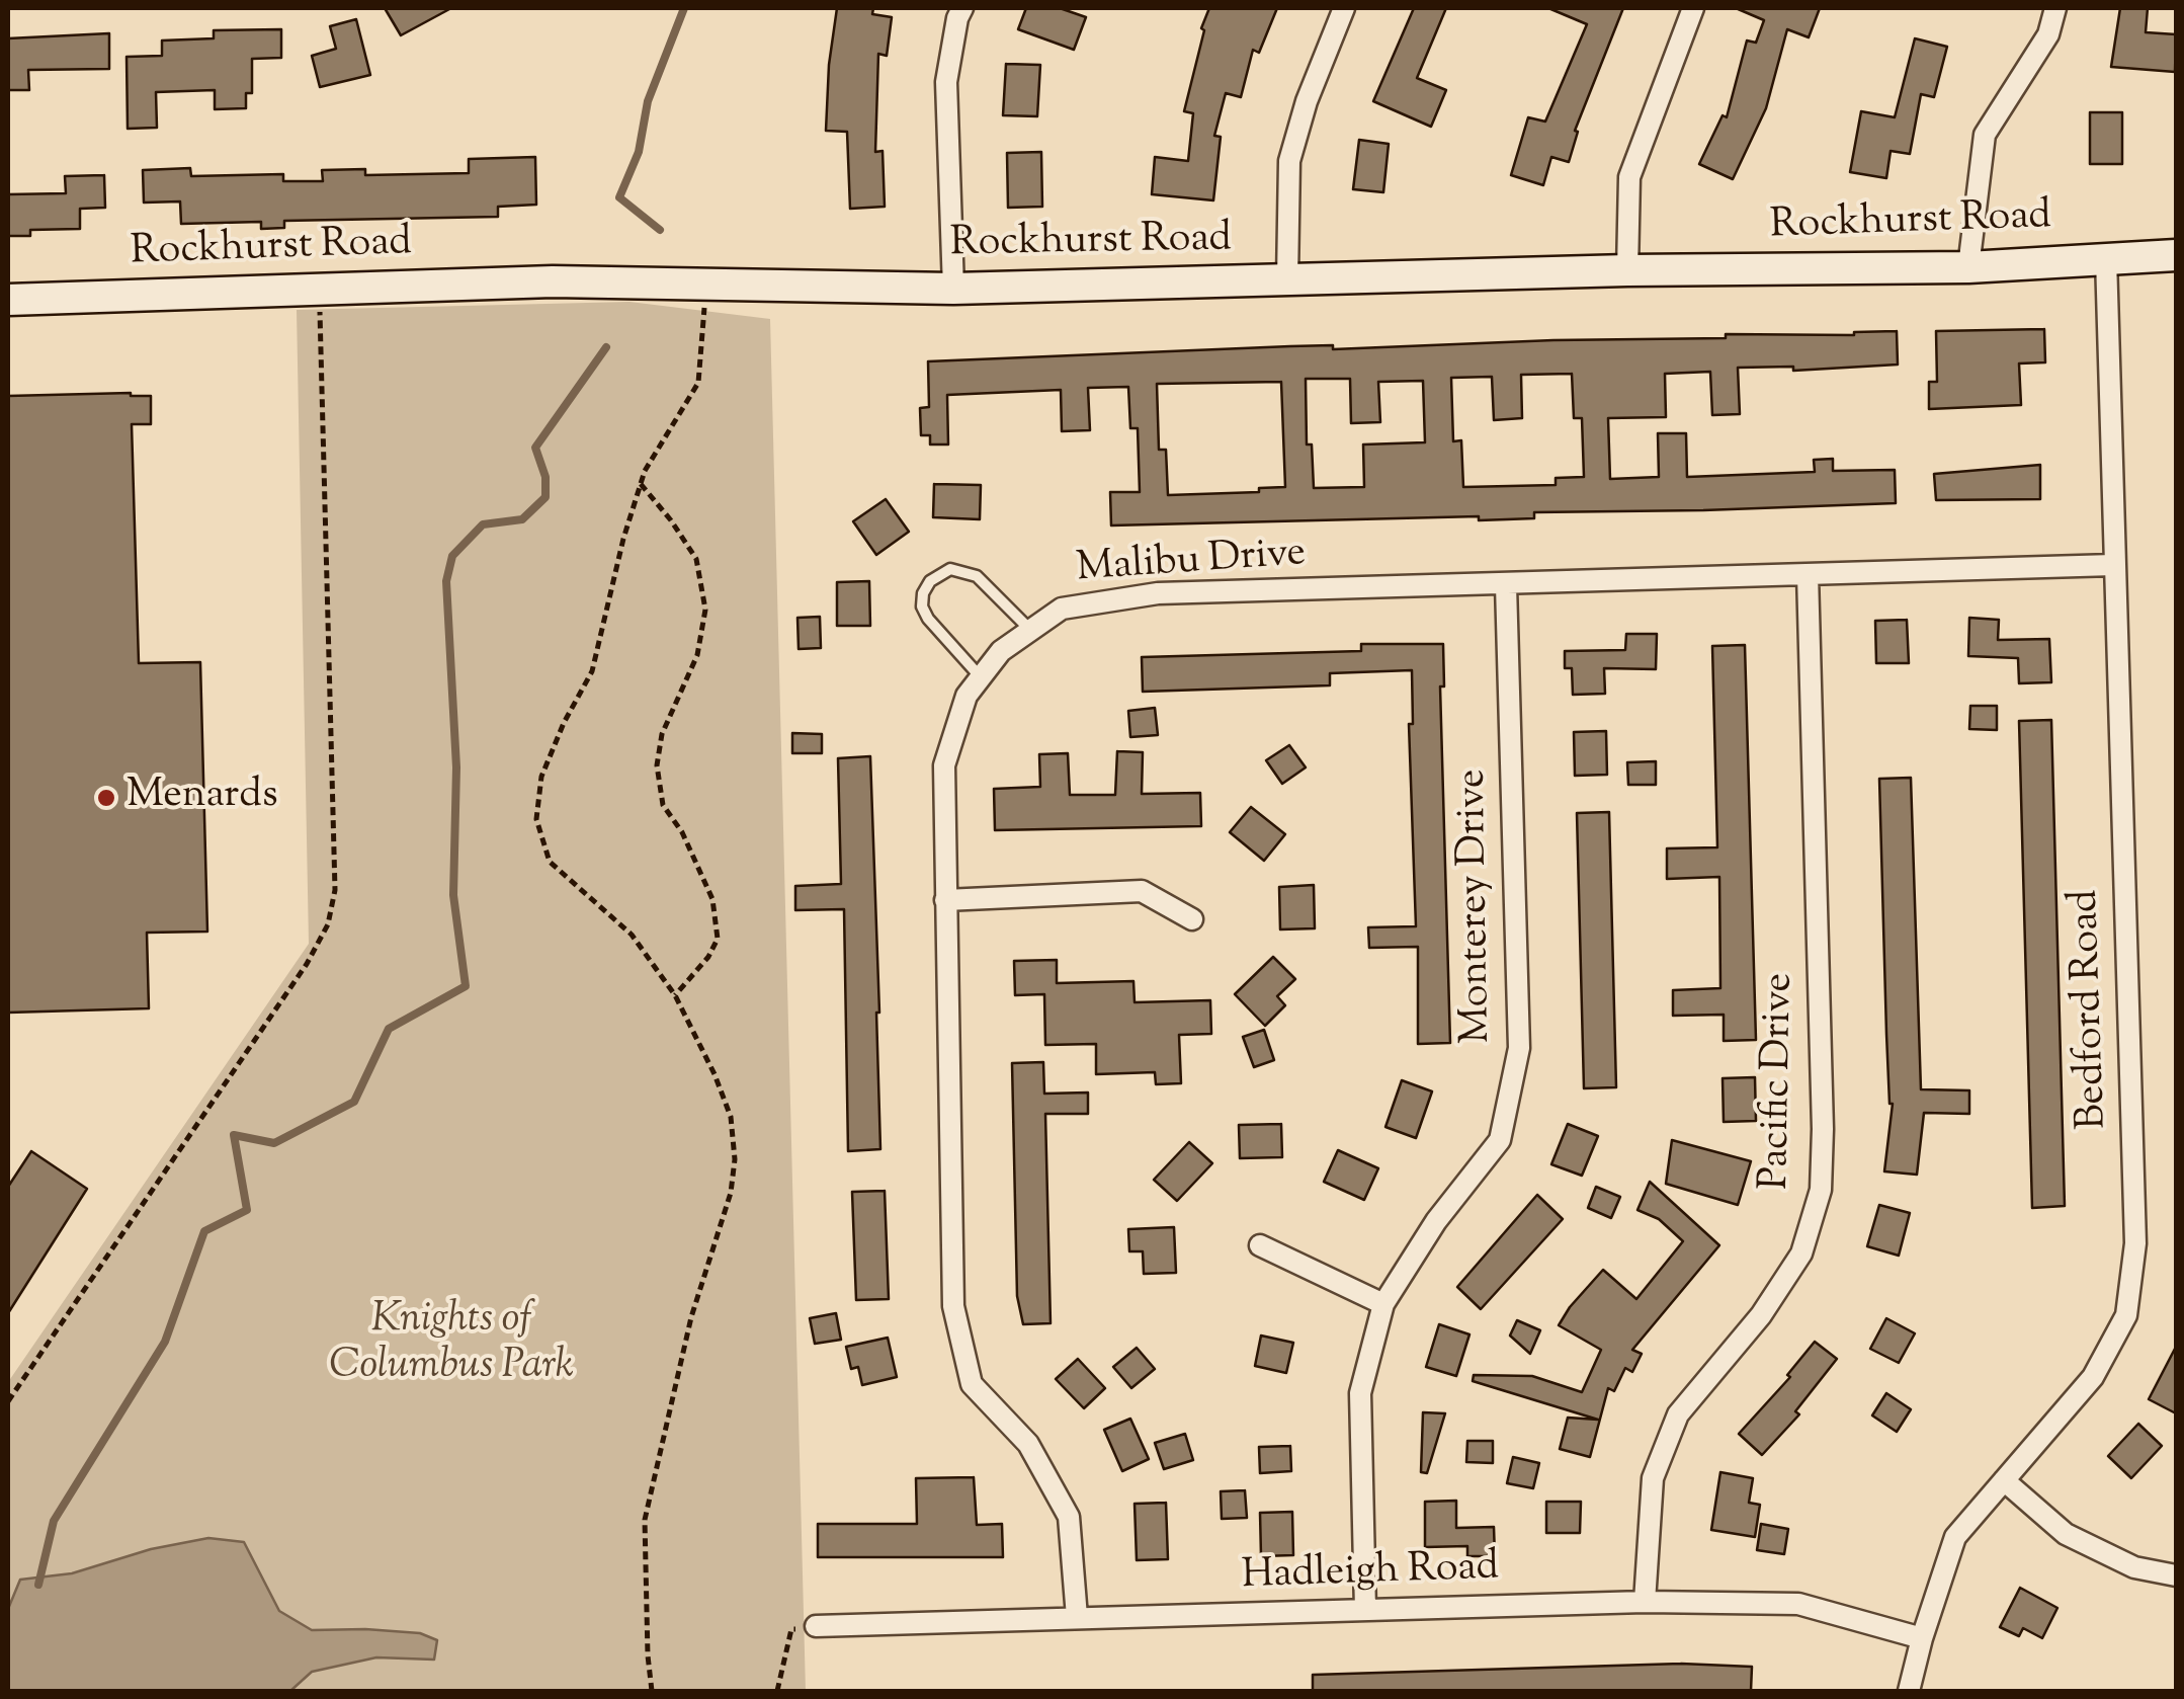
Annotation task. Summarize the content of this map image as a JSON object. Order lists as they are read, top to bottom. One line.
{"streets":{"street":["Rockhurst Road","Malibu Drive","Monterey Drive","Bedford Road","Pacific Drive","Hadleigh Road"]},"crossings":[["Rockhurst Road","Bedford Road"],["Malibu Drive","Monterey Drive"],["Malibu Drive","Bedford Road"],["Malibu Drive","Pacific Drive"],["Malibu Drive","Hadleigh Road"],["Monterey Drive","Hadleigh Road"],["Bedford Road","Hadleigh Road"],["Pacific Drive","Hadleigh Road"]],"parks":["Knights of Columbus Park"],"places":["Menards"]}
